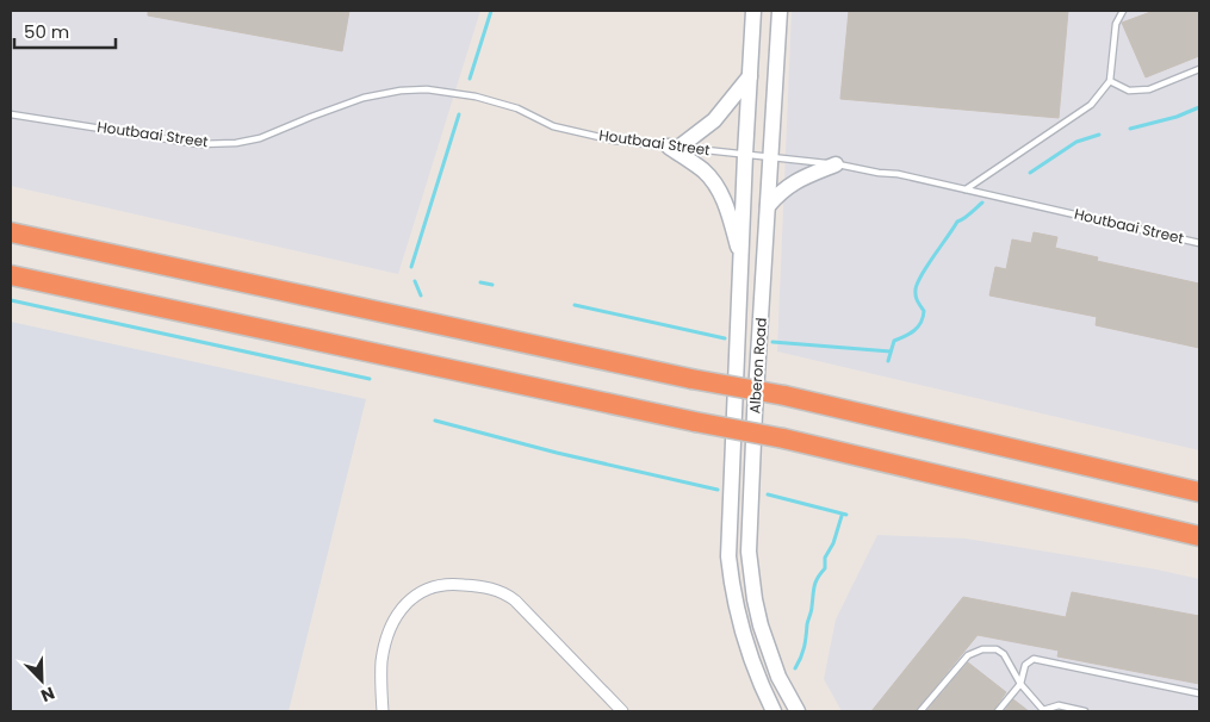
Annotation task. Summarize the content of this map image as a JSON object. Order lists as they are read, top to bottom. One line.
{"streets":{"main road":["Alberon Road"],"lane":["Houtbaai Street"]},"crossings":[["Houtbaai Street","Alberon Road"]],"scale_bar":"50 m","north":"bottom right"}
